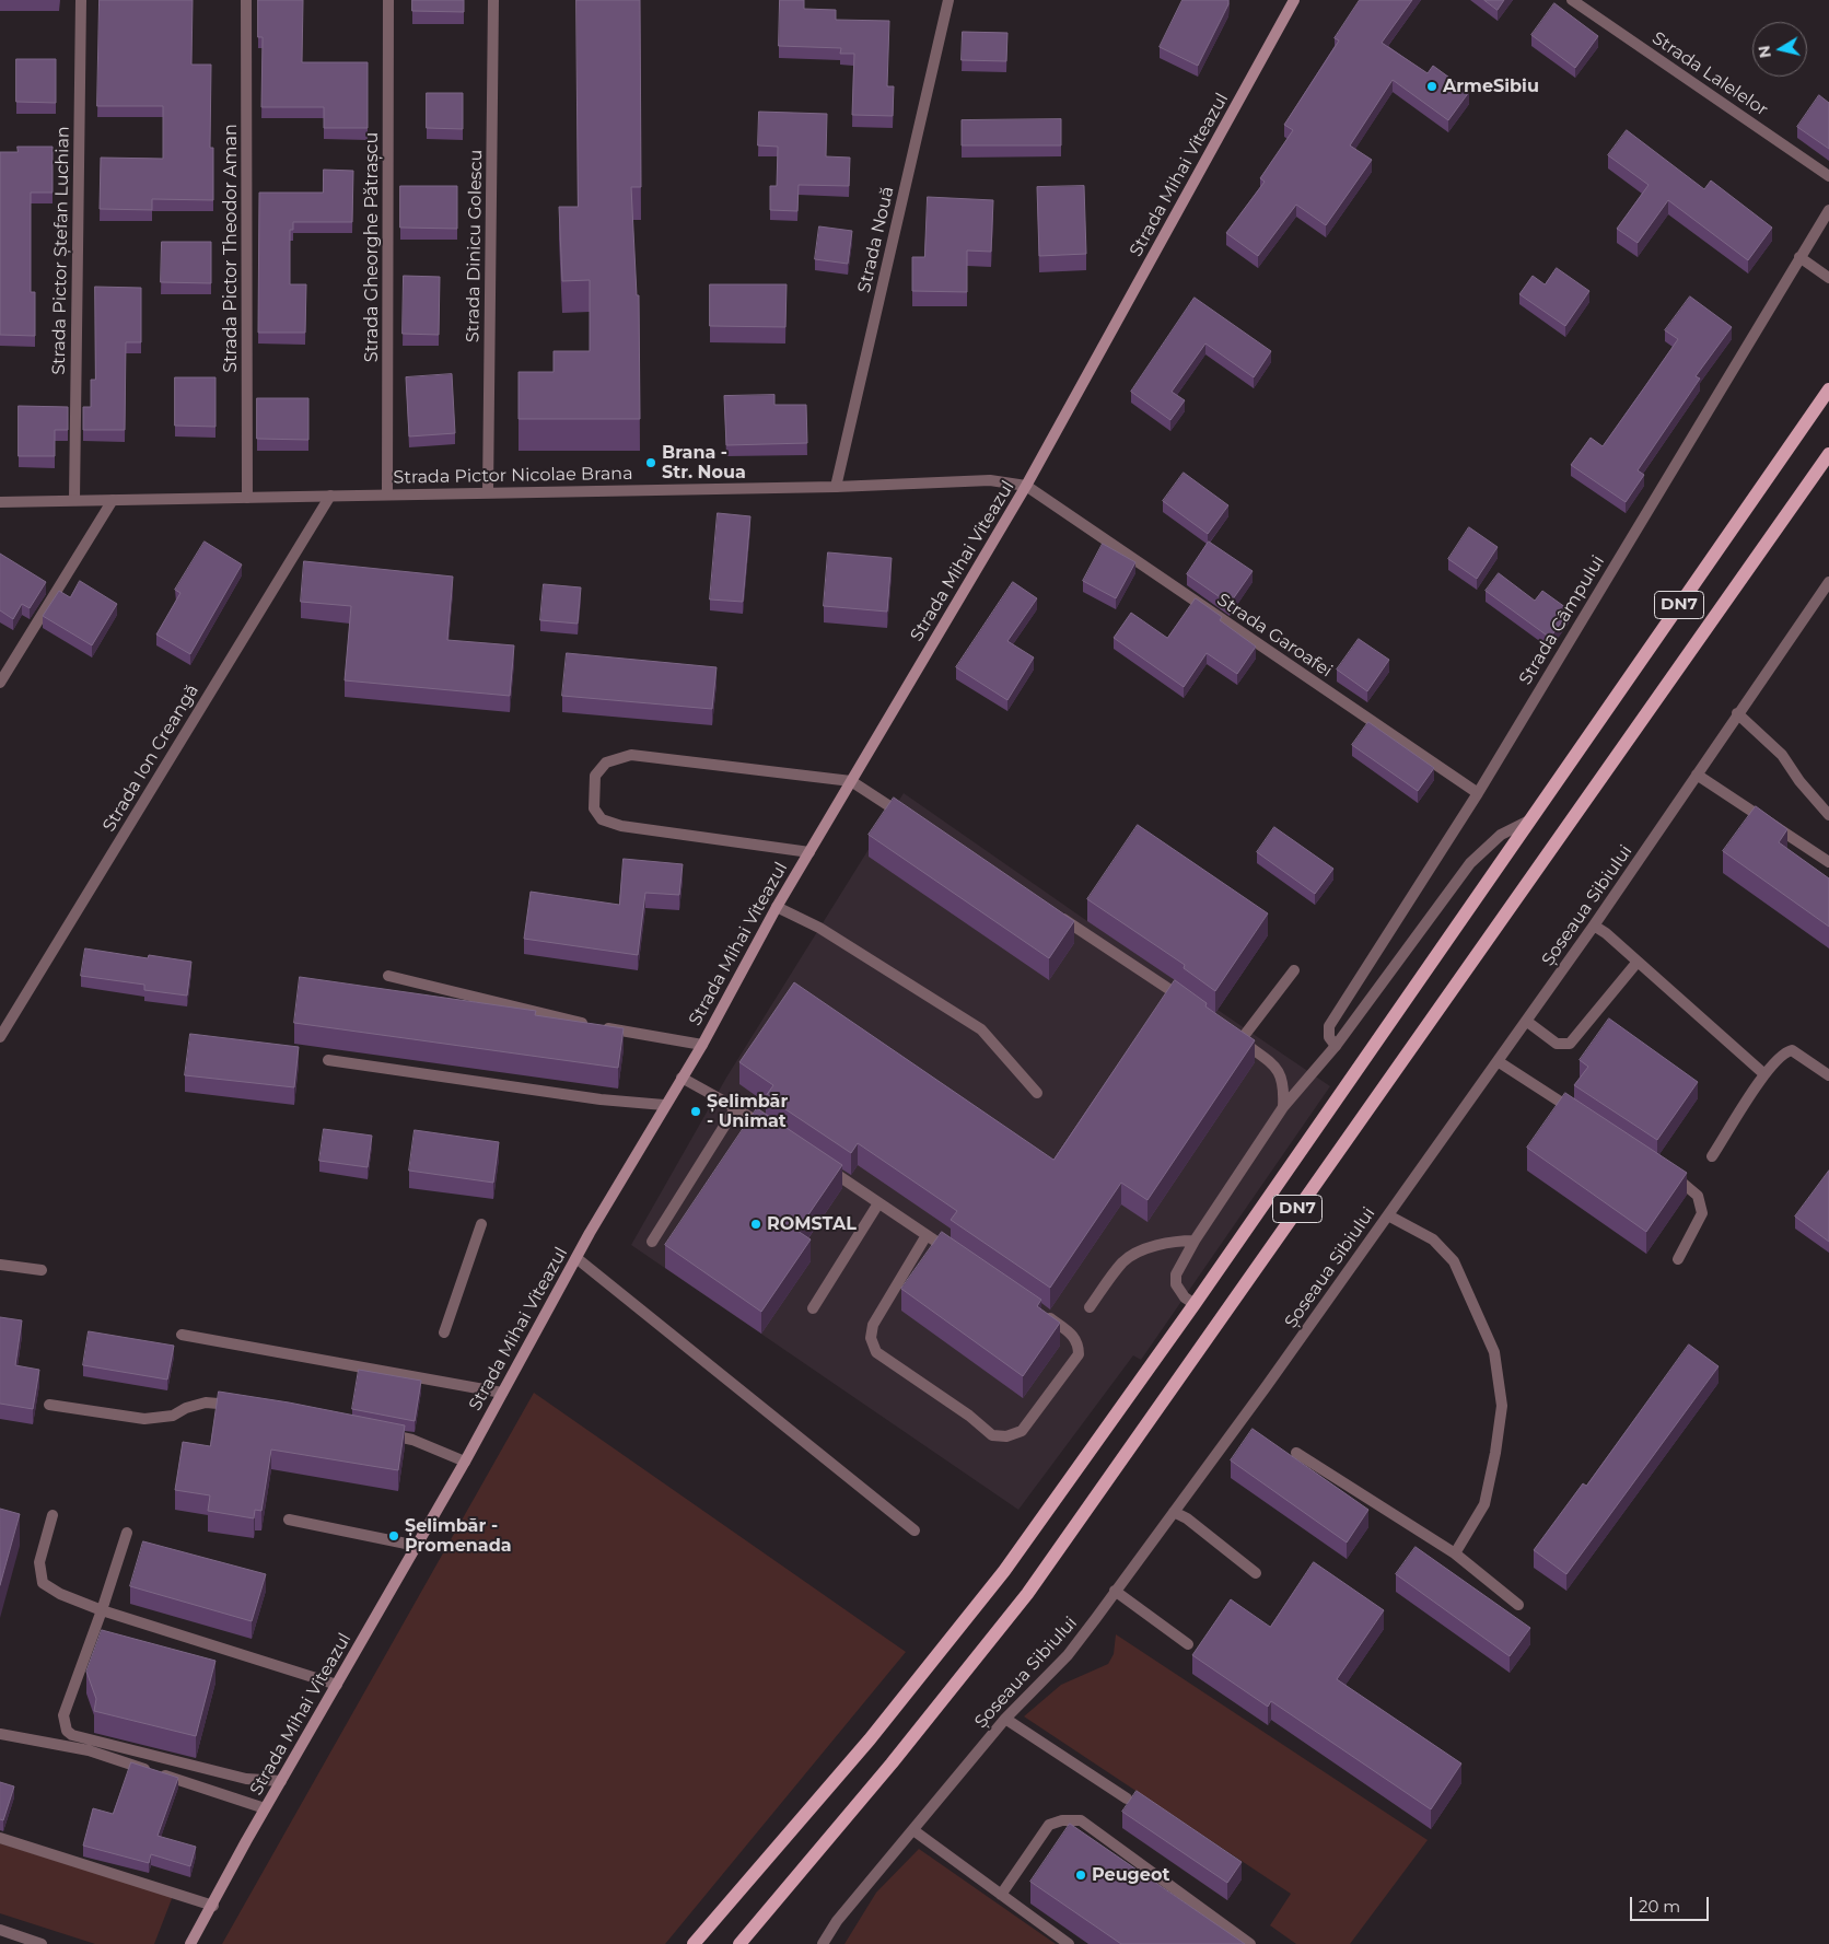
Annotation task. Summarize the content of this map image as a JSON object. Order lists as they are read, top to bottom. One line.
{"streets":{"main road":["Strada Mihai Viteazul","DN7"],"street":["Strada Lalelelor","Strada Nouă","Strada Dinicu Golescu","Strada Gheorghe Pătrașcu","Strada Pictor Theodor Aman","Strada Pictor Ștefan Luchian","Strada Pictor Nicolae Brana","Strada Câmpului","Strada Garoafei","Strada Ion Creangă","Șoseaua Sibiului"]},"crossings":[["Strada Mihai Viteazul","Strada Pictor Nicolae Brana"],["Strada Mihai Viteazul","Strada Garoafei"],["Strada Nouă","Strada Pictor Nicolae Brana"],["Strada Dinicu Golescu","Strada Pictor Nicolae Brana"],["Strada Gheorghe Pătrașcu","Strada Pictor Nicolae Brana"],["Strada Pictor Theodor Aman","Strada Pictor Nicolae Brana"],["Strada Pictor Ștefan Luchian","Strada Pictor Nicolae Brana"],["Strada Pictor Nicolae Brana","Strada Garoafei"],["Strada Pictor Nicolae Brana","Strada Ion Creangă"],["Strada Câmpului","Strada Garoafei"]],"places":["ArmeSibiu","Brana - Str. Noua","Șelimbăr - Unimat","ROMSTAL","Șelimbăr - Promenada","Peugeot"],"scale_bar":"20 m","north":"left"}
